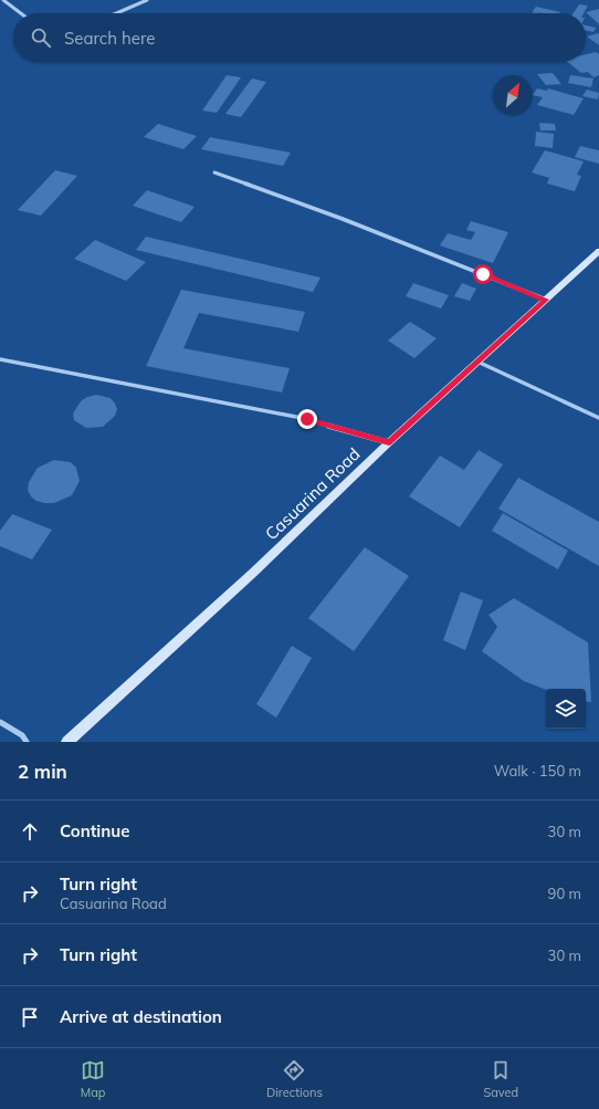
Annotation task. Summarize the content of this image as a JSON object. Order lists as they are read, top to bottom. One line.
{"streets":{"street":["Casuarina Road"]},"north":"top right","page":{"search":"Search here","heading":["2 min","Walk · 150 m"],"list":[["Continue","30 m"],["Turn right","Casuarina Road","90 m"],["Turn right","30 m"],"Arrive at destination"],"nav":["Map","Directions","Saved"]}}
